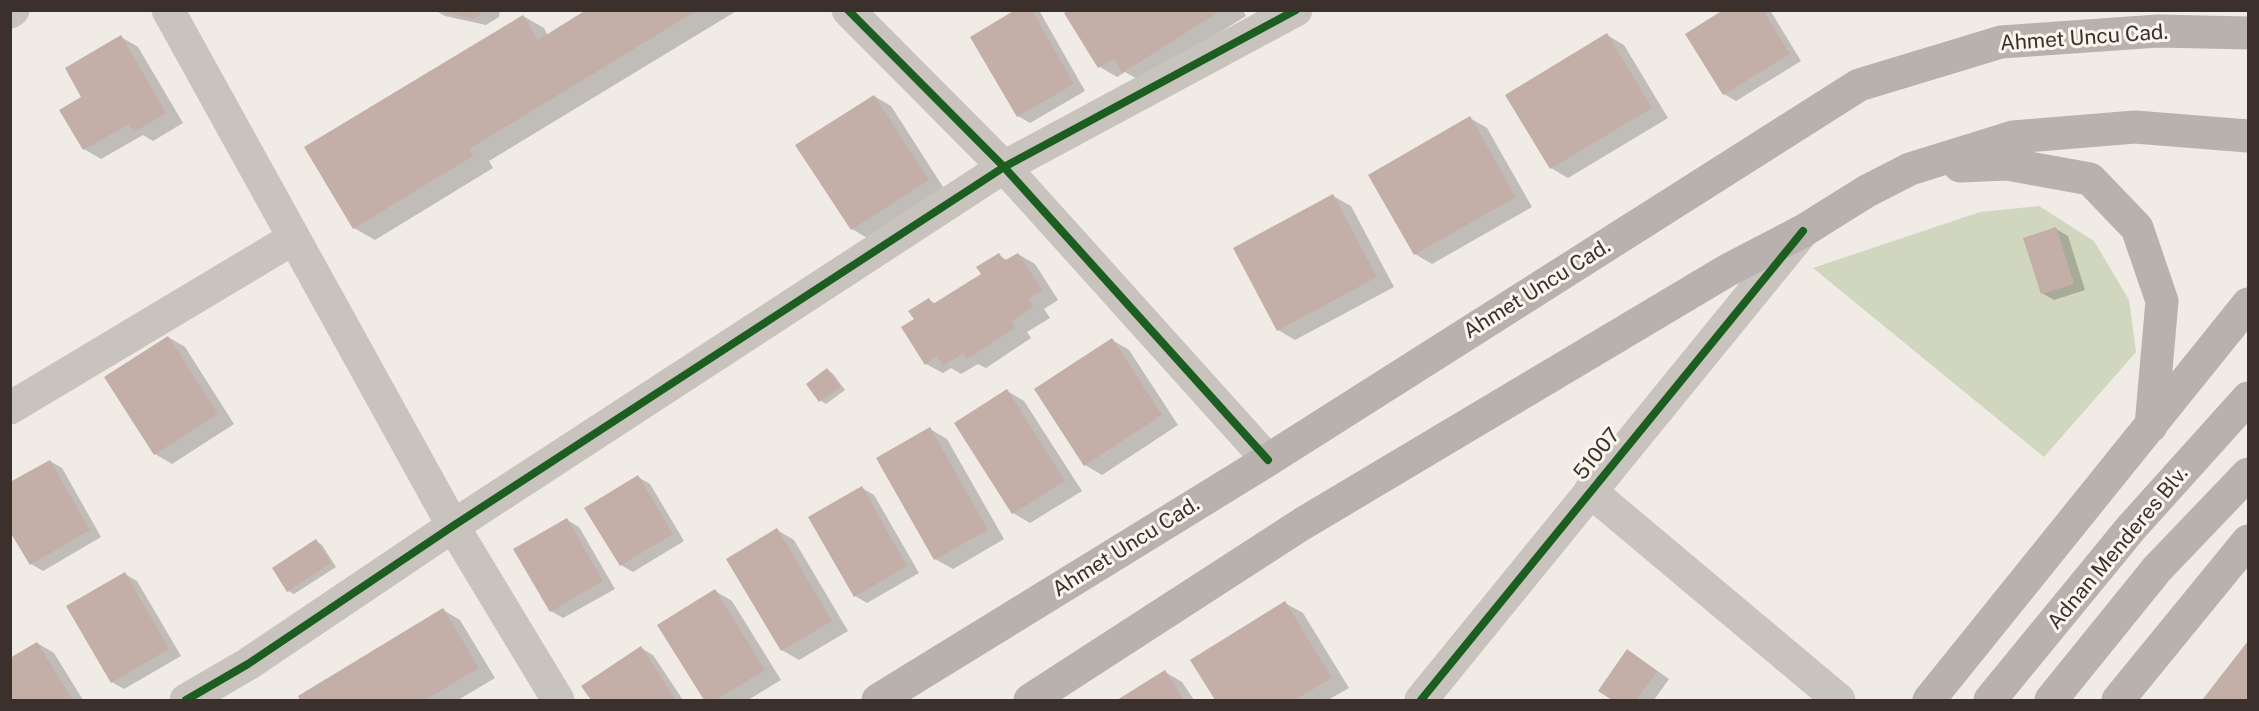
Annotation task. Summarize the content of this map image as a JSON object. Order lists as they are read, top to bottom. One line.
{"streets":{"main road":["Ahmet Uncu Cad.","Adnan Menderes Blv."],"street":["51007"]}}
